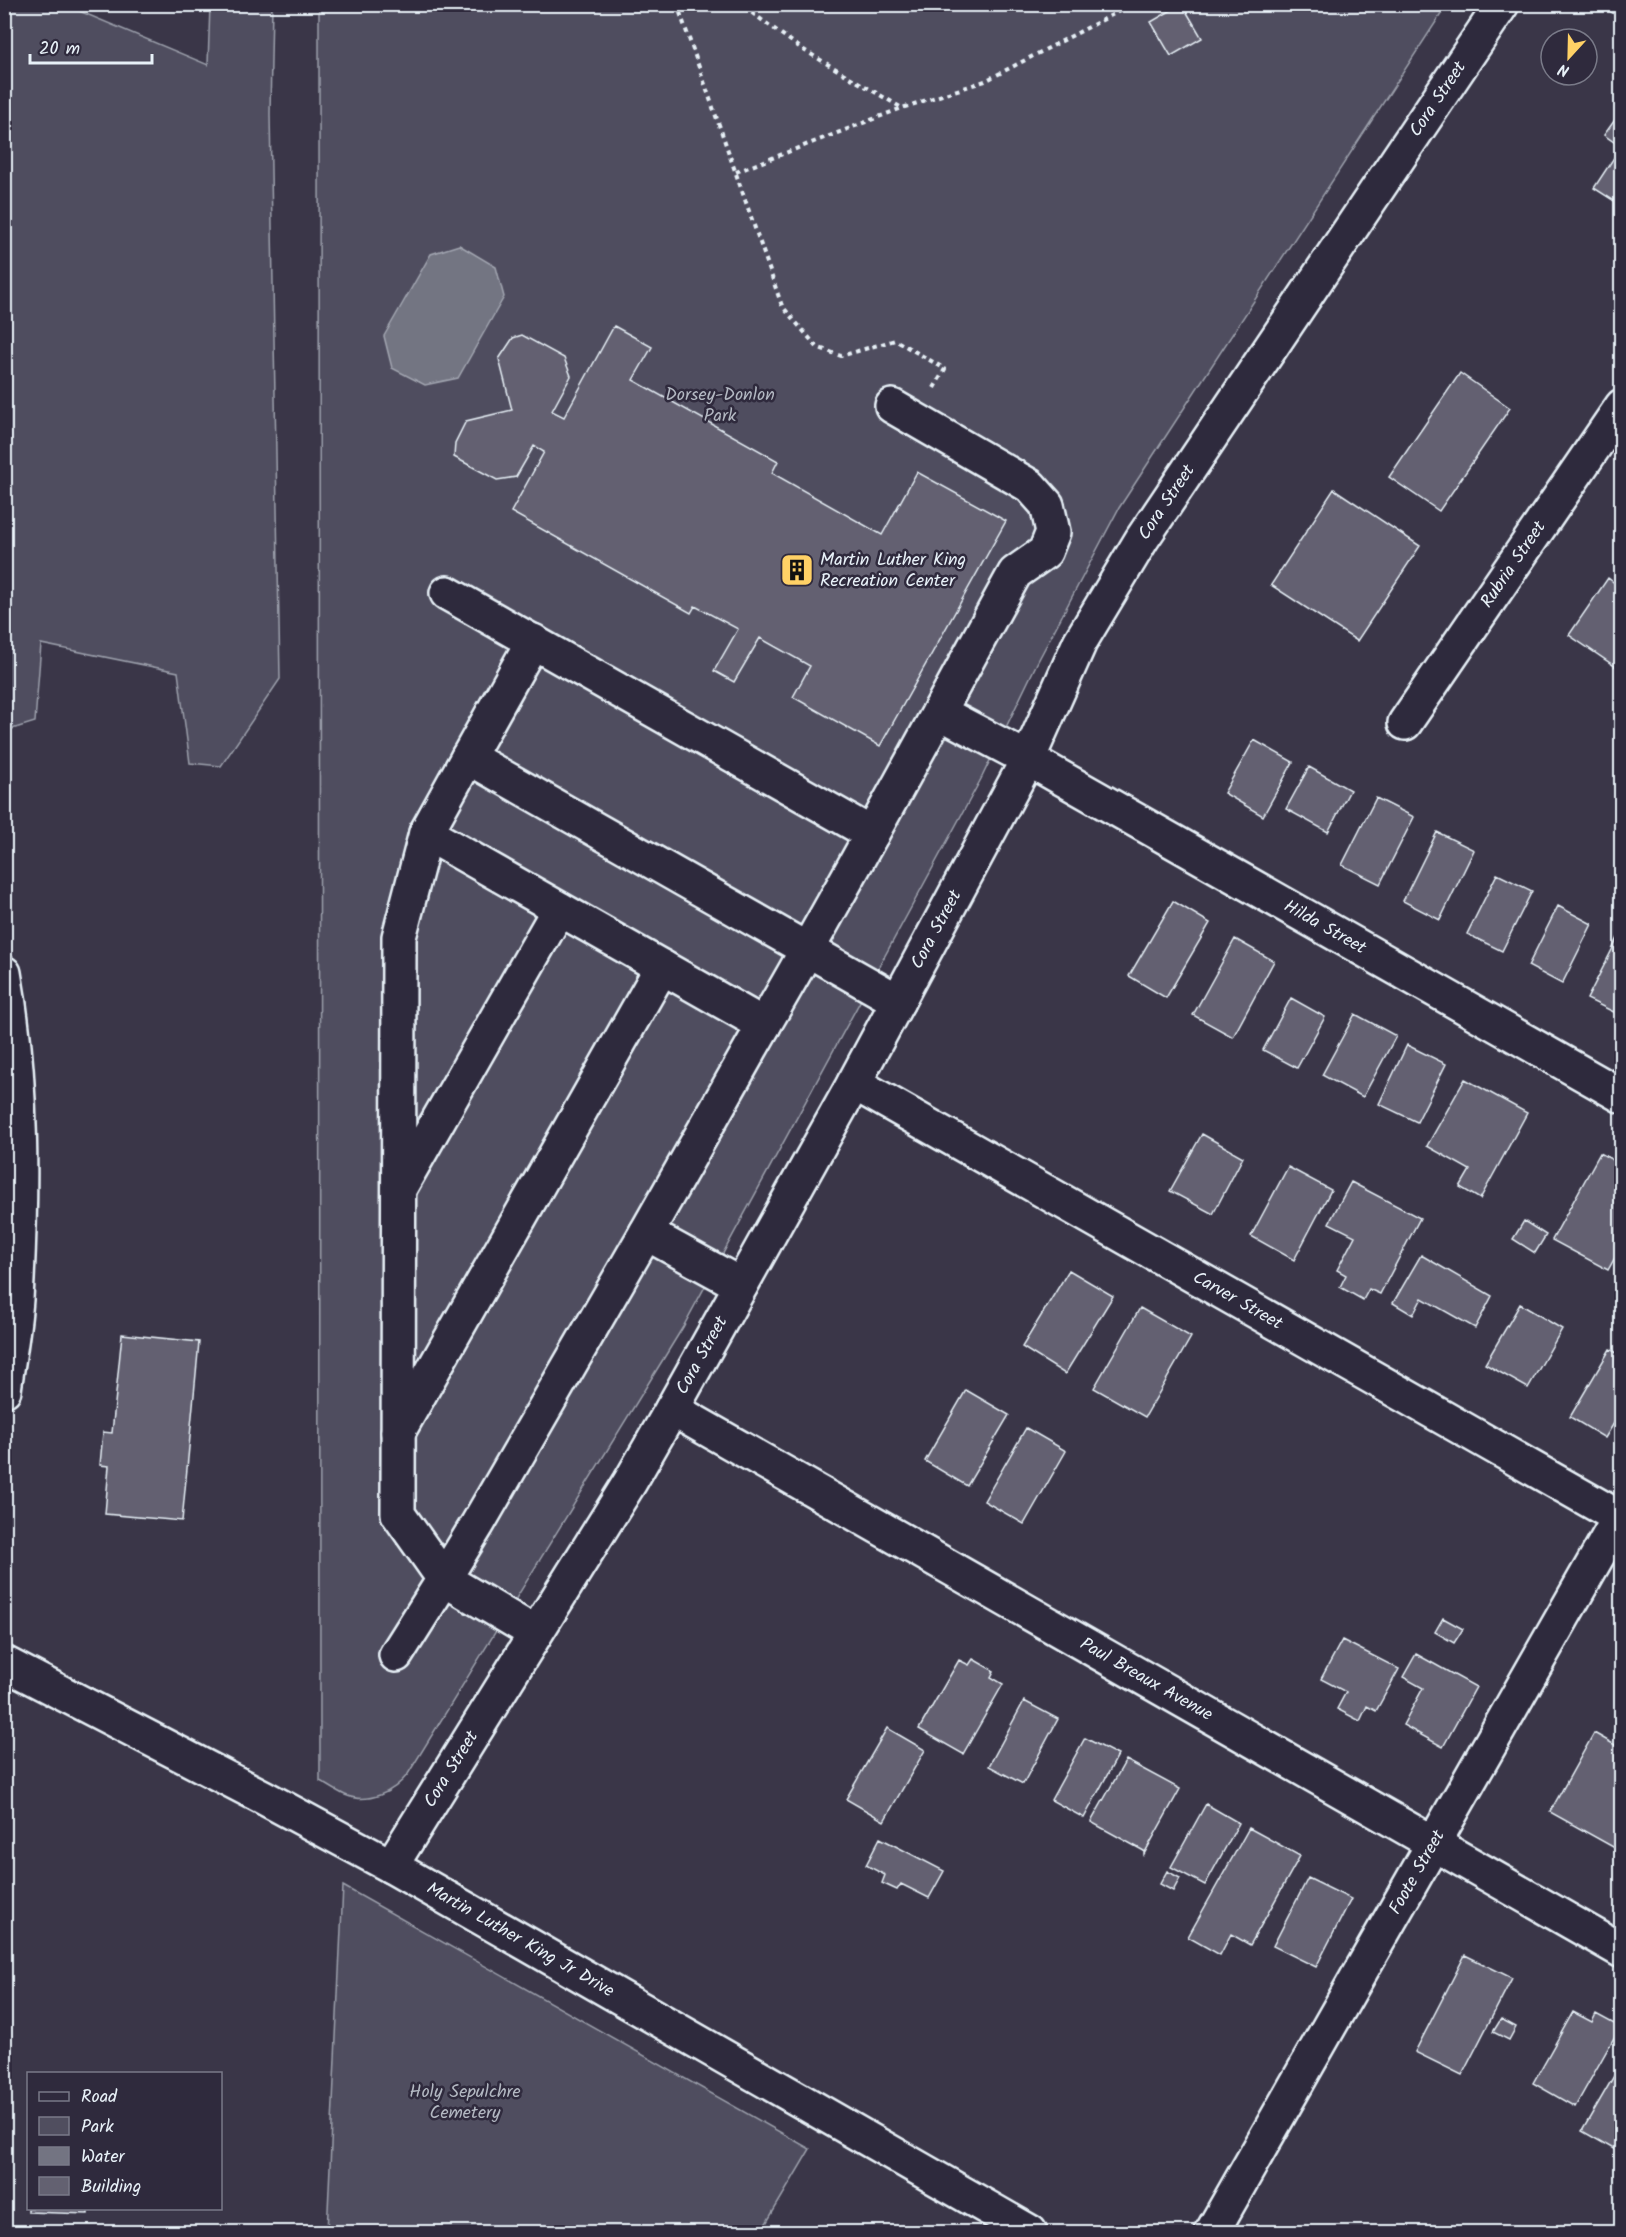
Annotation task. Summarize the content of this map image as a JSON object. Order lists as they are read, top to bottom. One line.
{"streets":{"street":["Cora Street","Rubria Street","Hilda Street","Carver Street","Paul Breaux Avenue","Foote Street","Martin Luther King Jr Drive"]},"crossings":[["Cora Street","Hilda Street"],["Cora Street","Carver Street"],["Cora Street","Paul Breaux Avenue"],["Cora Street","Martin Luther King Jr Drive"],["Carver Street","Foote Street"],["Paul Breaux Avenue","Foote Street"]],"parks":["Dorsey-Donlon Park","Holy Sepulchre Cemetery"],"places":{"building":["Martin Luther King Recreation Center"]},"legend":["Road","Park","Water","Building"],"scale_bar":"20 m","north":"bottom"}
